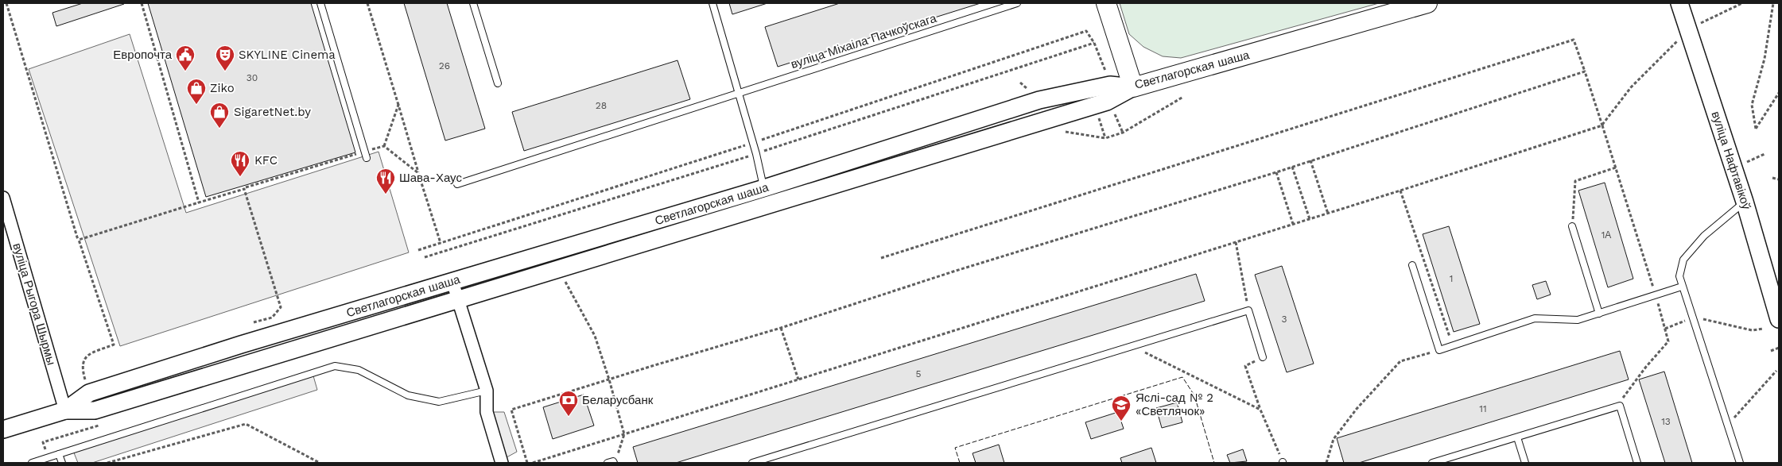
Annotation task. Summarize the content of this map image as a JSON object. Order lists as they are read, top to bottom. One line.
{"streets":{"main road":["Светлагорская шаша","вуліца Нафтавікоў"],"street":["вуліца Рыгора Шырмы"],"lane":["вуліца Міхаіла Пачкоўскага"]},"crossings":[["Светлагорская шаша","вуліца Рыгора Шырмы"]],"places":{"public building":["Европочта"],"theatre":["SKYLINE Cinema"],"shop":["Ziko","SigaretNet.by"],"restaurant":["KFC","Шава-Хаус"],"bank":["Беларусбанк"],"school or university":["Яслі-сад № 2 «Светлячок»"]},"house_numbers":["26","30","28","1А","1","3","5","11","13"]}
